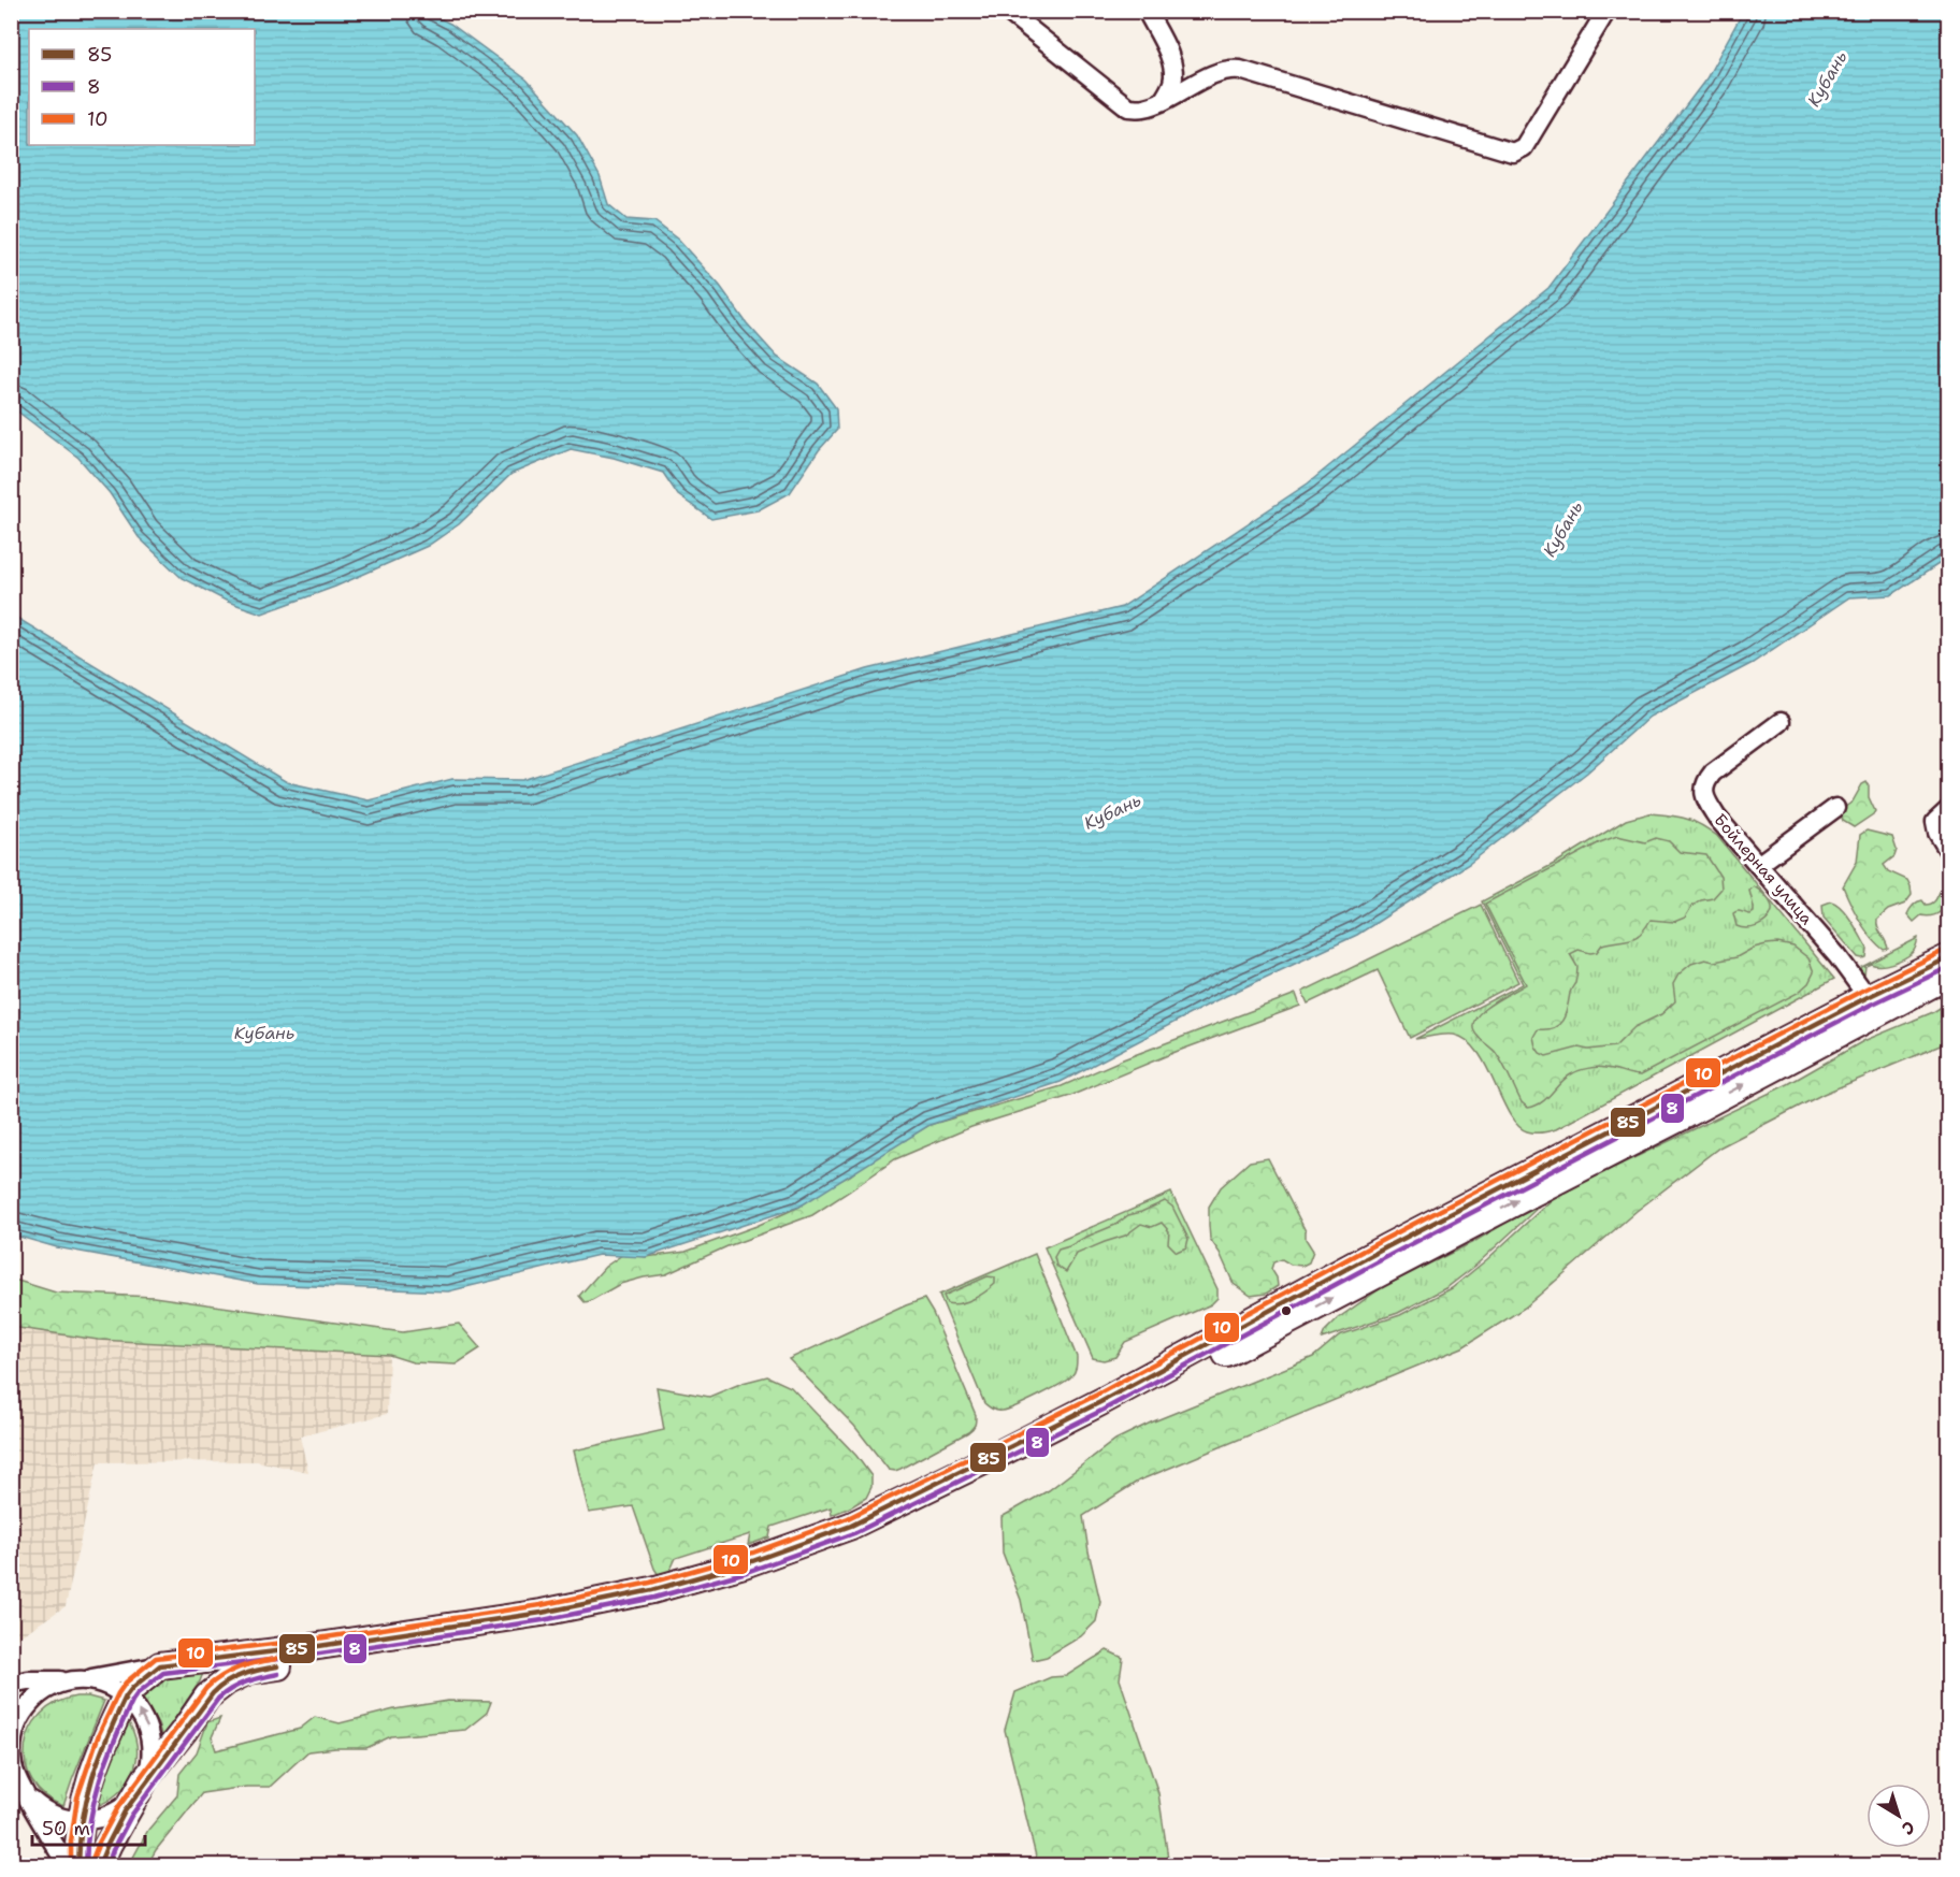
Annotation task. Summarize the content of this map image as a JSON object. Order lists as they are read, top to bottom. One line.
{"streets":{"street":["Бойлерная улица"]},"water":["Кубань"],"lines":["transit line 10","transit line 85","transit line 8"],"legend":["85","8","10"],"scale_bar":"50 m","north":"bottom right"}
